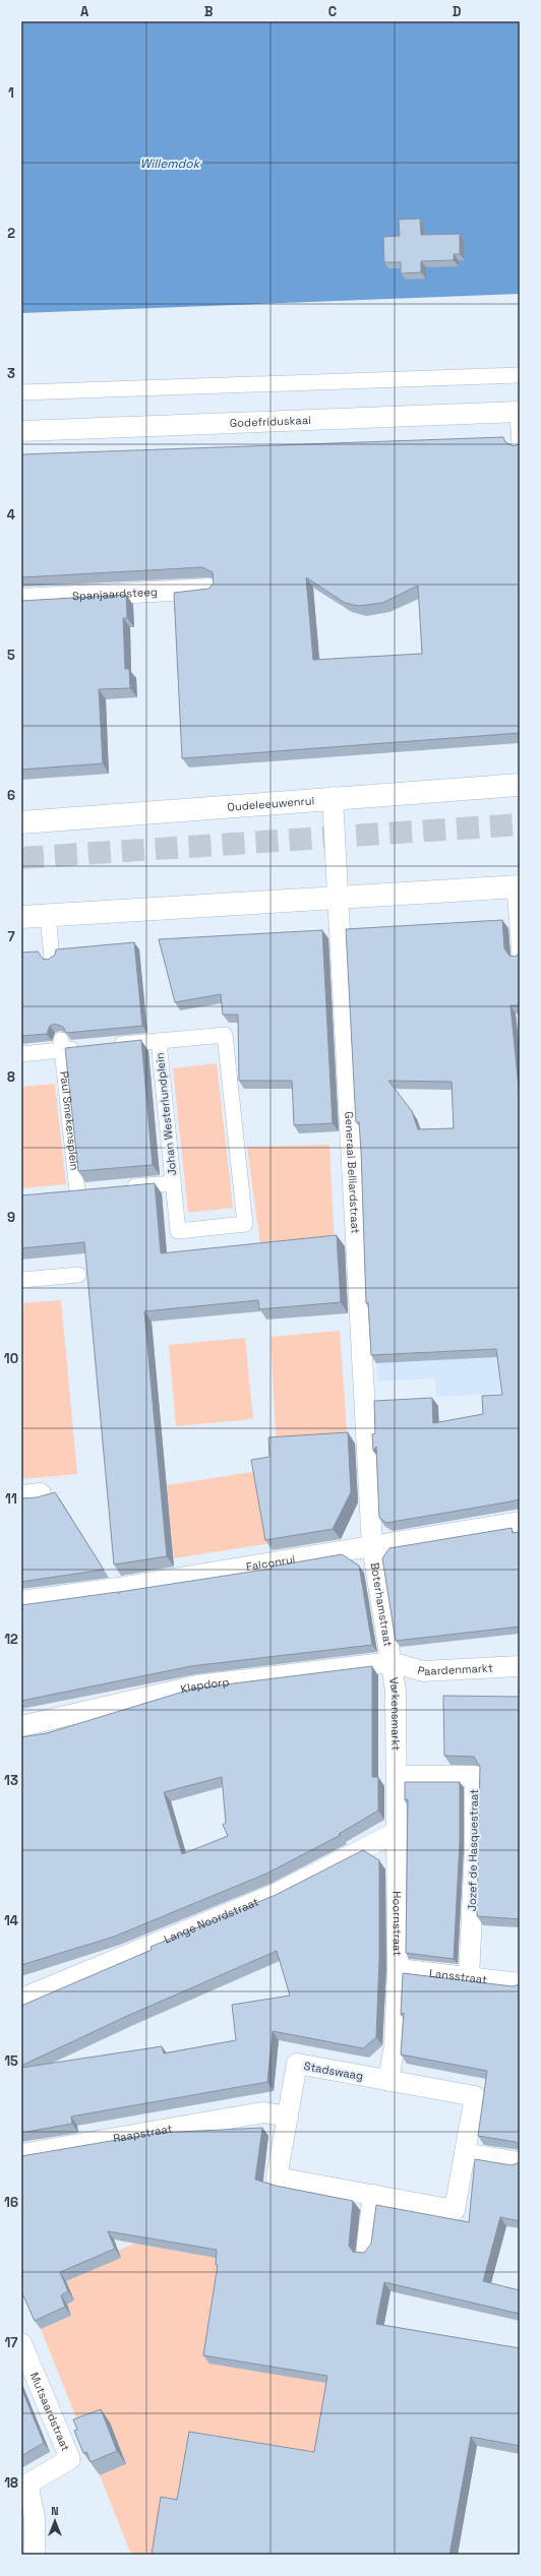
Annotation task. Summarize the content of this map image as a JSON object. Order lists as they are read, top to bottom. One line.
{"streets":{"street":["Godefriduskaai","Spanjaardsteeg","Oudeleeuwenrui","Johan Westerlundplein","Paul Smekensplein","Generaal Belliardstraat","Falconrui","Boterhamstraat","Paardenmarkt","Klapdorp","Varkensmarkt","Jozef de Hasquestraat","Lange Noordstraat","Hoornstraat","Lansstraat","Stadswaag","Raapstraat","Mutsaardstraat"]},"crossings":[["Oudeleeuwenrui","Generaal Belliardstraat"],["Generaal Belliardstraat","Falconrui"],["Generaal Belliardstraat","Boterhamstraat"],["Falconrui","Boterhamstraat"],["Boterhamstraat","Paardenmarkt"],["Boterhamstraat","Klapdorp"],["Boterhamstraat","Varkensmarkt"],["Paardenmarkt","Klapdorp"],["Paardenmarkt","Varkensmarkt"],["Klapdorp","Varkensmarkt"],["Varkensmarkt","Jozef de Hasquestraat"],["Varkensmarkt","Hoornstraat"],["Jozef de Hasquestraat","Hoornstraat"],["Jozef de Hasquestraat","Lansstraat"],["Lange Noordstraat","Hoornstraat"],["Hoornstraat","Lansstraat"],["Hoornstraat","Stadswaag"],["Stadswaag","Raapstraat"]],"water":["Willemdok"],"north":"top","grid":{"columns":["A","B","C","D"],"rows":["1","2","3","4","5","6","7","8","9","10","11","12","13","14","15","16","17","18"]}}
